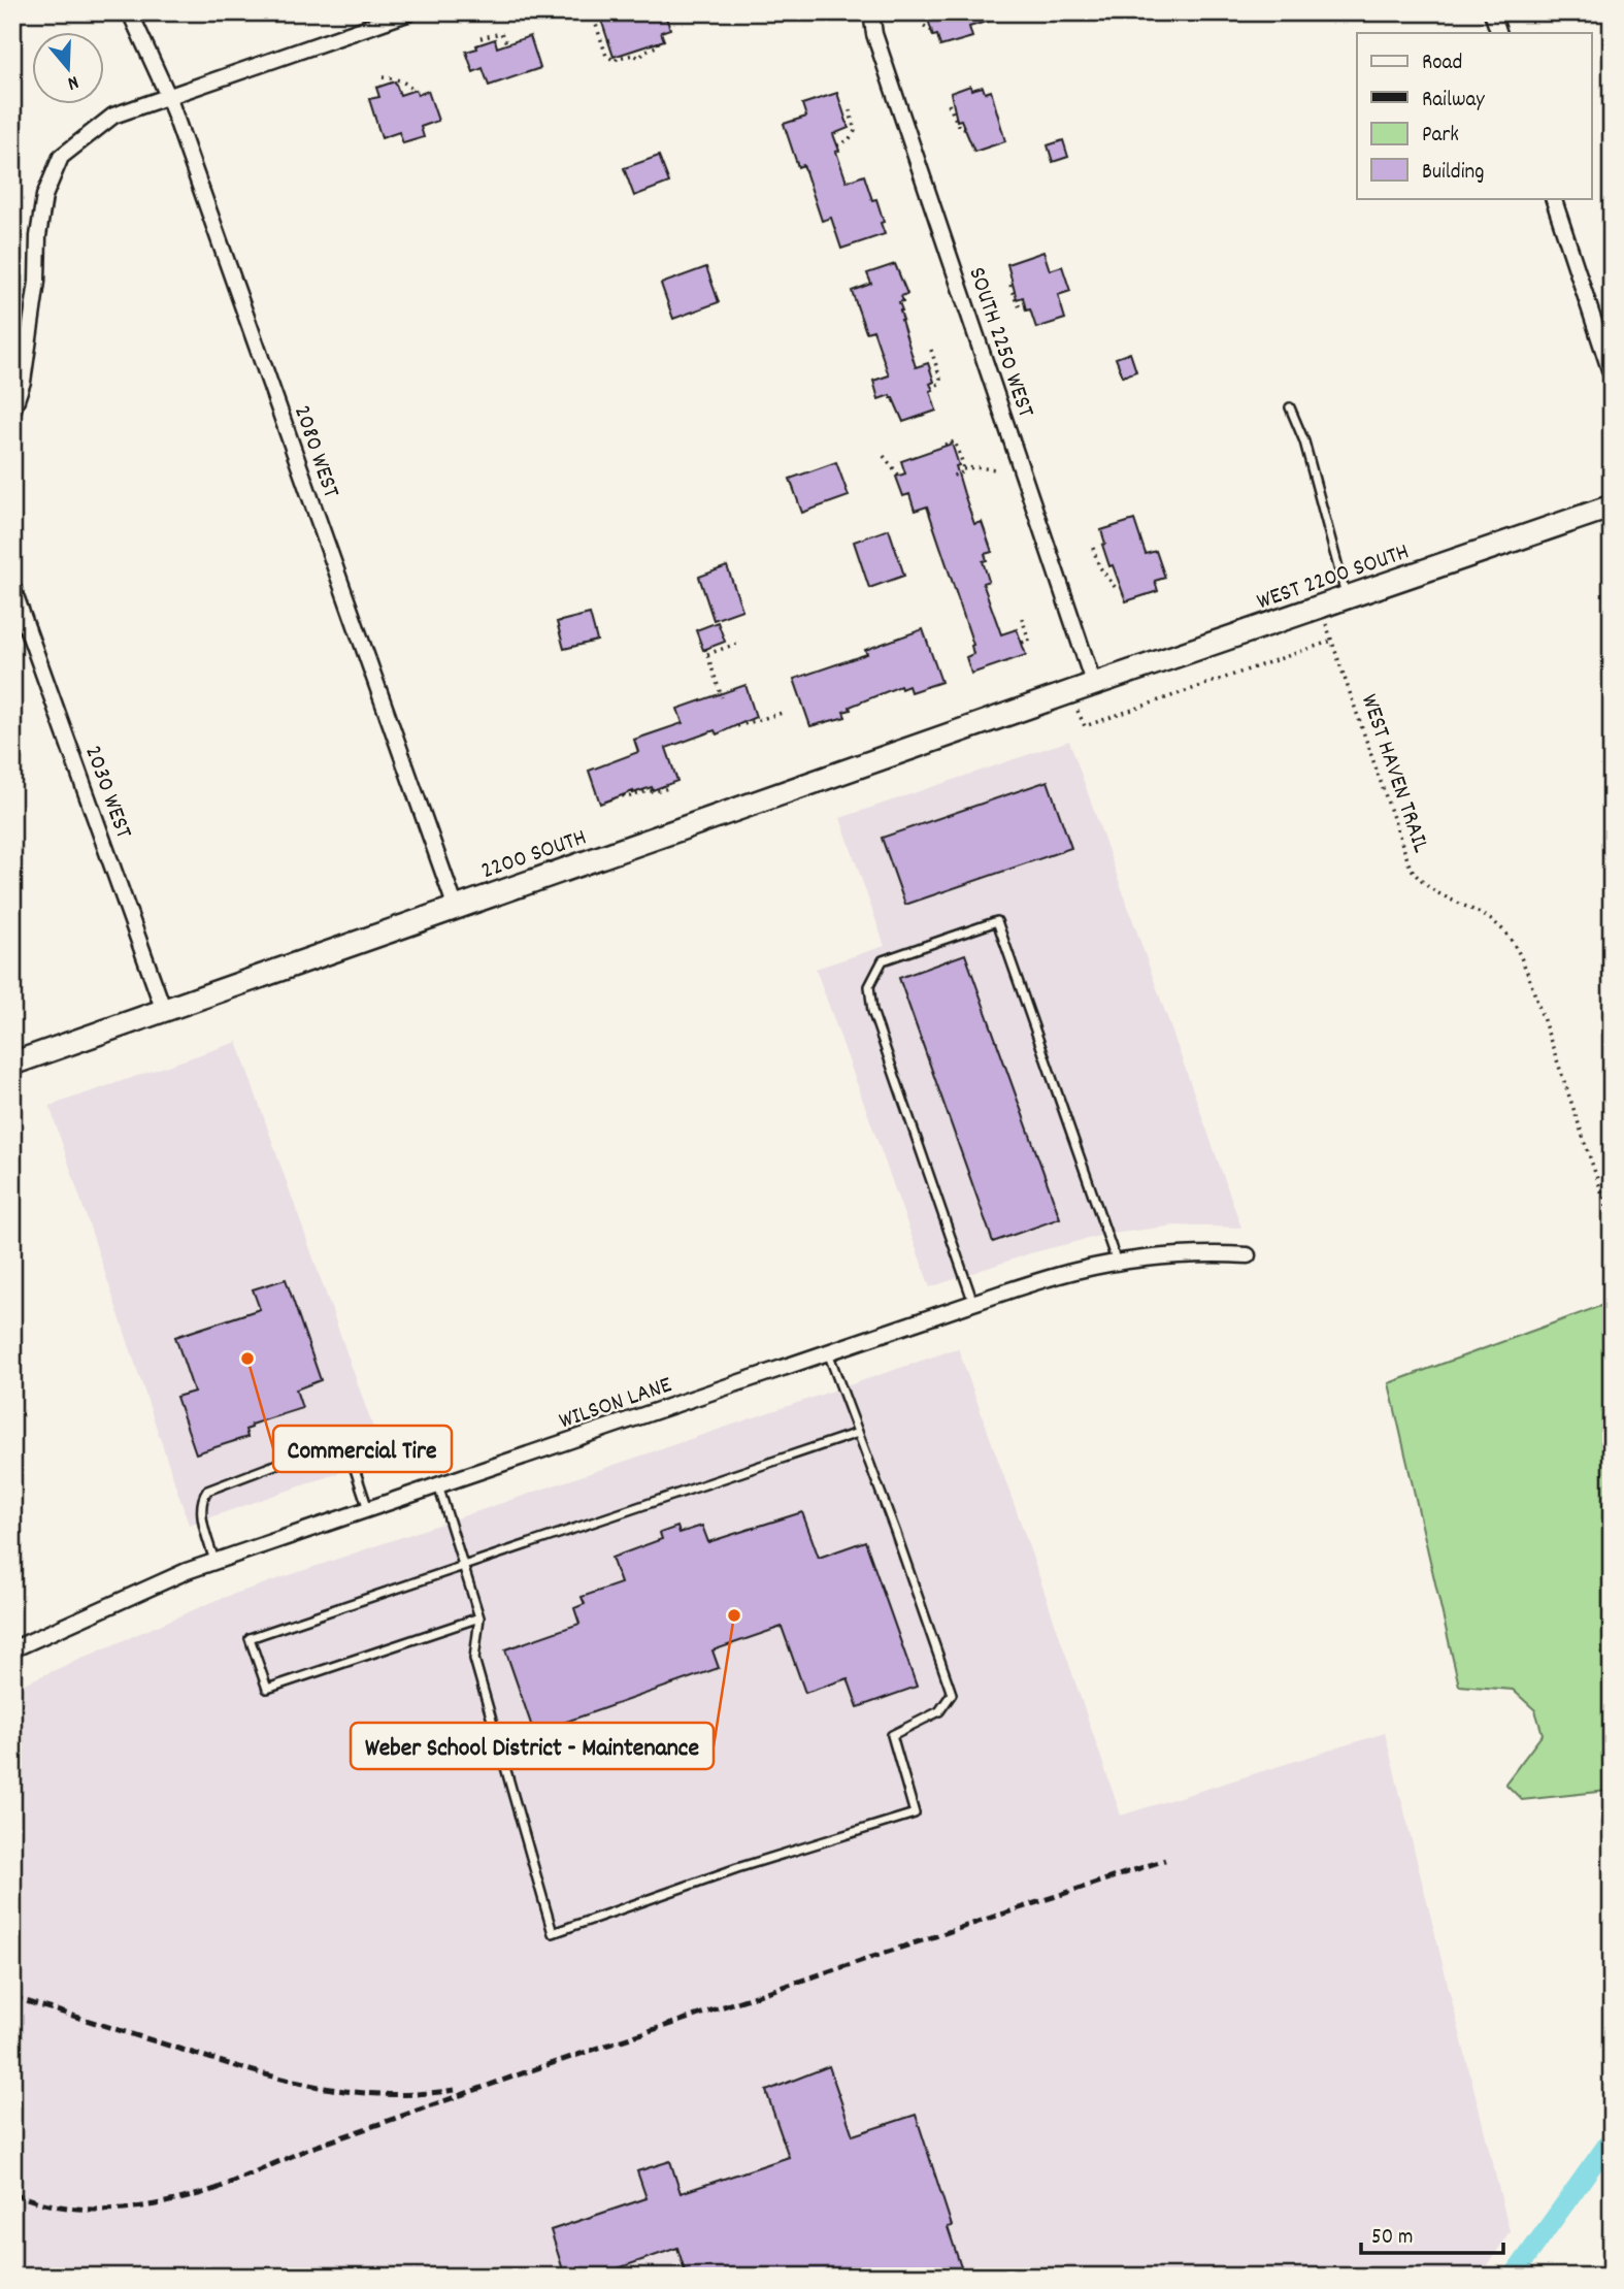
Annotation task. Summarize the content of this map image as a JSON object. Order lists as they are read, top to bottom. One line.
{"streets":{"street":["SOUTH 2250 WEST","2080 WEST","WEST 2200 SOUTH","2030 WEST","2200 SOUTH","WILSON LANE"],"path":["WEST HAVEN TRAIL"]},"crossings":[["SOUTH 2250 WEST","WEST 2200 SOUTH"],["2080 WEST","2200 SOUTH"],["WEST 2200 SOUTH","WEST HAVEN TRAIL"],["WEST 2200 SOUTH","2200 SOUTH"],["WEST HAVEN TRAIL","2200 SOUTH"],["2030 WEST","2200 SOUTH"]],"places":["Commercial Tire","Weber School District - Maintenance"],"legend":["Road","Railway","Park","Building"],"scale_bar":"50 m","north":"bottom"}
